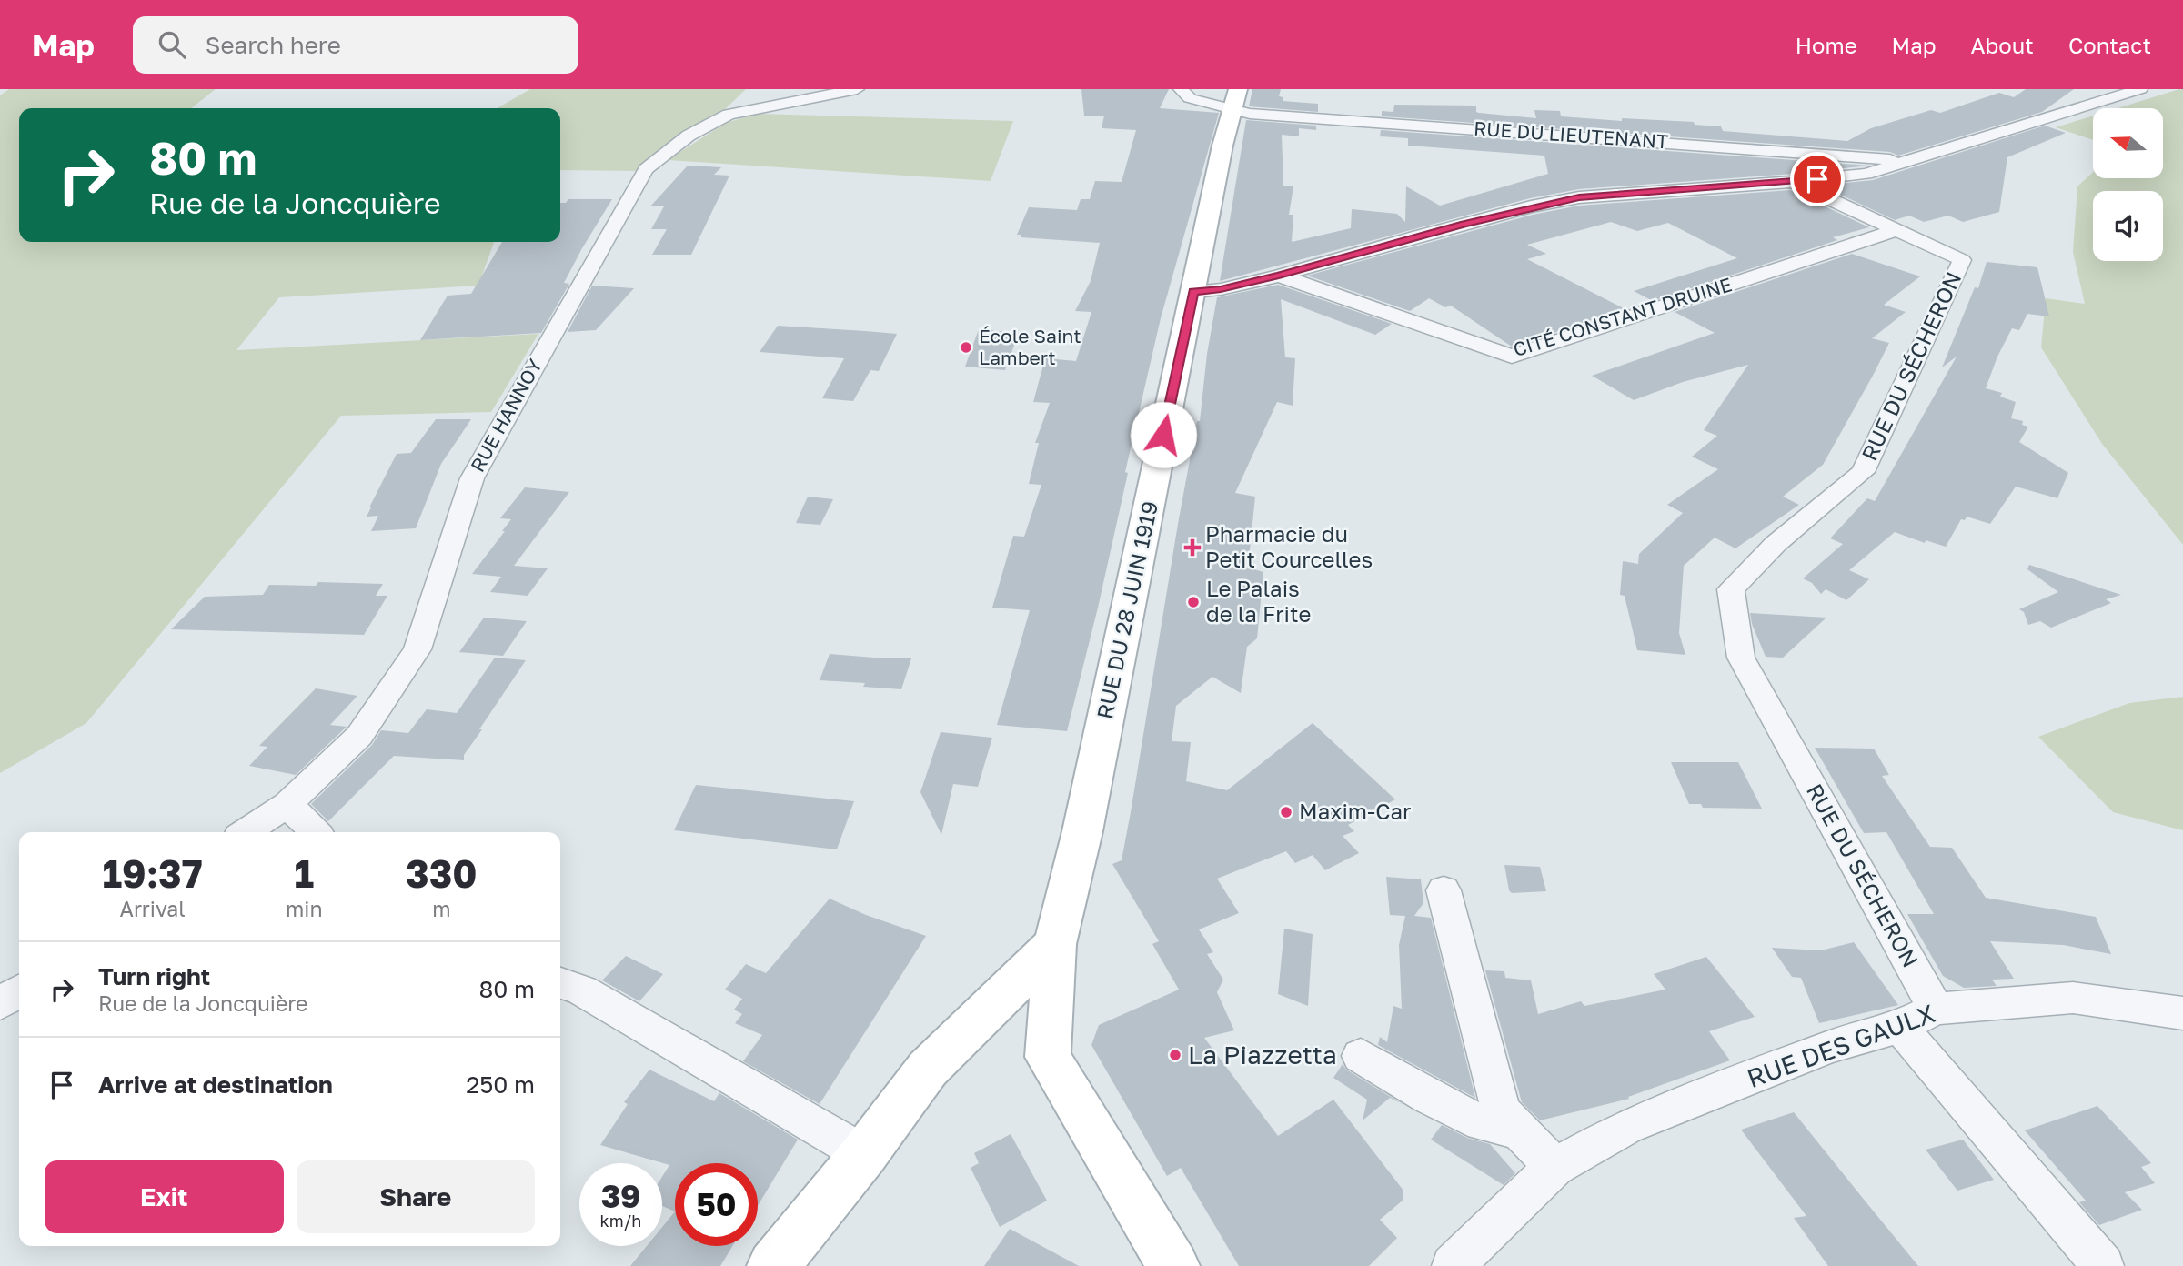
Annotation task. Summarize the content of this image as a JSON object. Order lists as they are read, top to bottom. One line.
{"streets":{"main road":["RUE DU 28 JUIN 1919"],"street":["RUE DU LIEUTENANT","CITÉ CONSTANT DRUINE","RUE DU SÉCHERON","RUE HANNOY","RUE DES GAULX"]},"crossings":[["RUE DU LIEUTENANT","RUE DU 28 JUIN 1919"],["CITÉ CONSTANT DRUINE","RUE DU SÉCHERON"],["RUE DU SÉCHERON","RUE DES GAULX"]],"places":{"other":["École Saint Lambert","Le Palais de la Frite","Maxim-Car","La Piazzetta"],"health":["Pharmacie du Petit Courcelles"]},"north":"left","page":{"header":"Map","search":"Search here","nav":["Home","Map","About","Contact"],"turn":["80 m","Rue de la Joncquière"],"eta":["19:37","Arrival","1","min","330","m"],"list":[{"name":"Turn right","note":"Rue de la Joncquière","value":"80 m"},{"name":"Arrive at destination","value":"250 m"}],"buttons":["Exit","Share"],"speed":"39 km/h","limit":"50"}}
